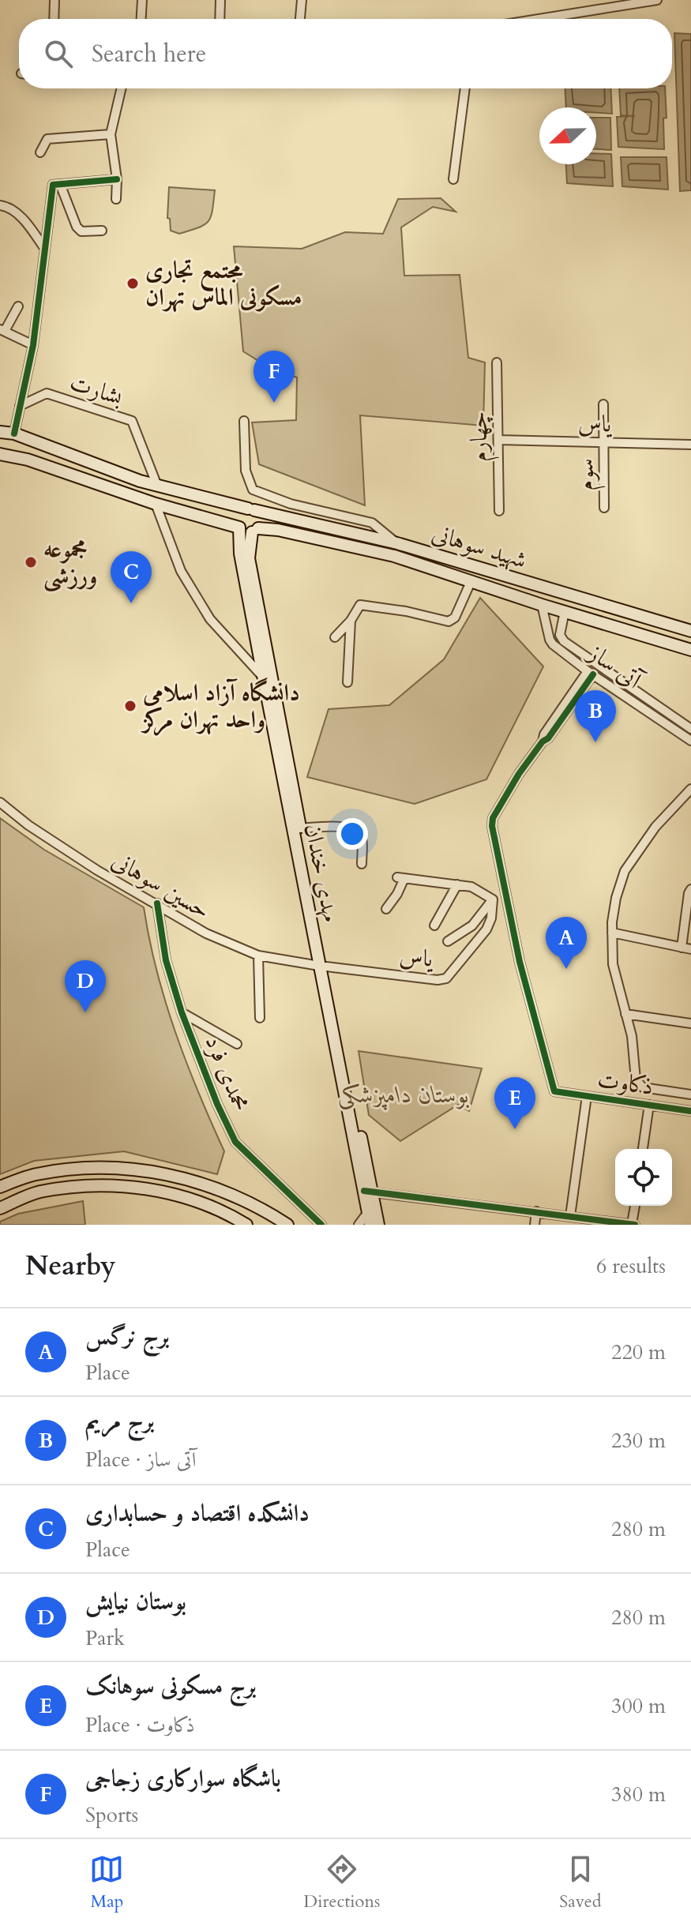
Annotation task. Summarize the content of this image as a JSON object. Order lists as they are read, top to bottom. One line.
{"streets":{"main road":["شهید سوهانی","مهدی خندان"],"street":["بشارت","یاس","چهارم","سوم","آتی ساز","حسین سوهانی","محمدی فرد","ذکاوت"]},"crossings":[["بشارت","شهید سوهانی"],["یاس","چهارم"],["یاس","سوم"],["یاس","مهدی خندان"],["یاس","حسین سوهانی"],["شهید سوهانی","آتی ساز"],["شهید سوهانی","مهدی خندان"],["آتی ساز","ذکاوت"],["مهدی خندان","حسین سوهانی"],["حسین سوهانی","محمدی فرد"]],"parks":["بوستان دامپزشکی"],"places":["مجتمع تجاری مسکونی الماس تهران","مجموعه ورزشی","دانشگاه آزاد اسلامی واحد تهران مرکز"],"north":"left","page":{"search":"Search here","pins":["F","C","B","A","D","E"],"heading":["Nearby","6 results"],"list":[{"mark":"A","name":"برج نرگس","note":"Place","value":"220 m"},{"mark":"B","name":"برج مریم","note":"Place · آتی ساز","value":"230 m"},{"mark":"C","name":"دانشکده اقتصاد و حسابداری","note":"Place","value":"280 m"},{"mark":"D","name":"بوستان نیایش","note":"Park","value":"280 m"},{"mark":"E","name":"برج مسکونی سوهانک","note":"Place · ذکاوت","value":"300 m"},{"mark":"F","name":"باشگاه سواركاری زجاجی","note":"Sports","value":"380 m"}],"nav":["Map","Directions","Saved"]}}
